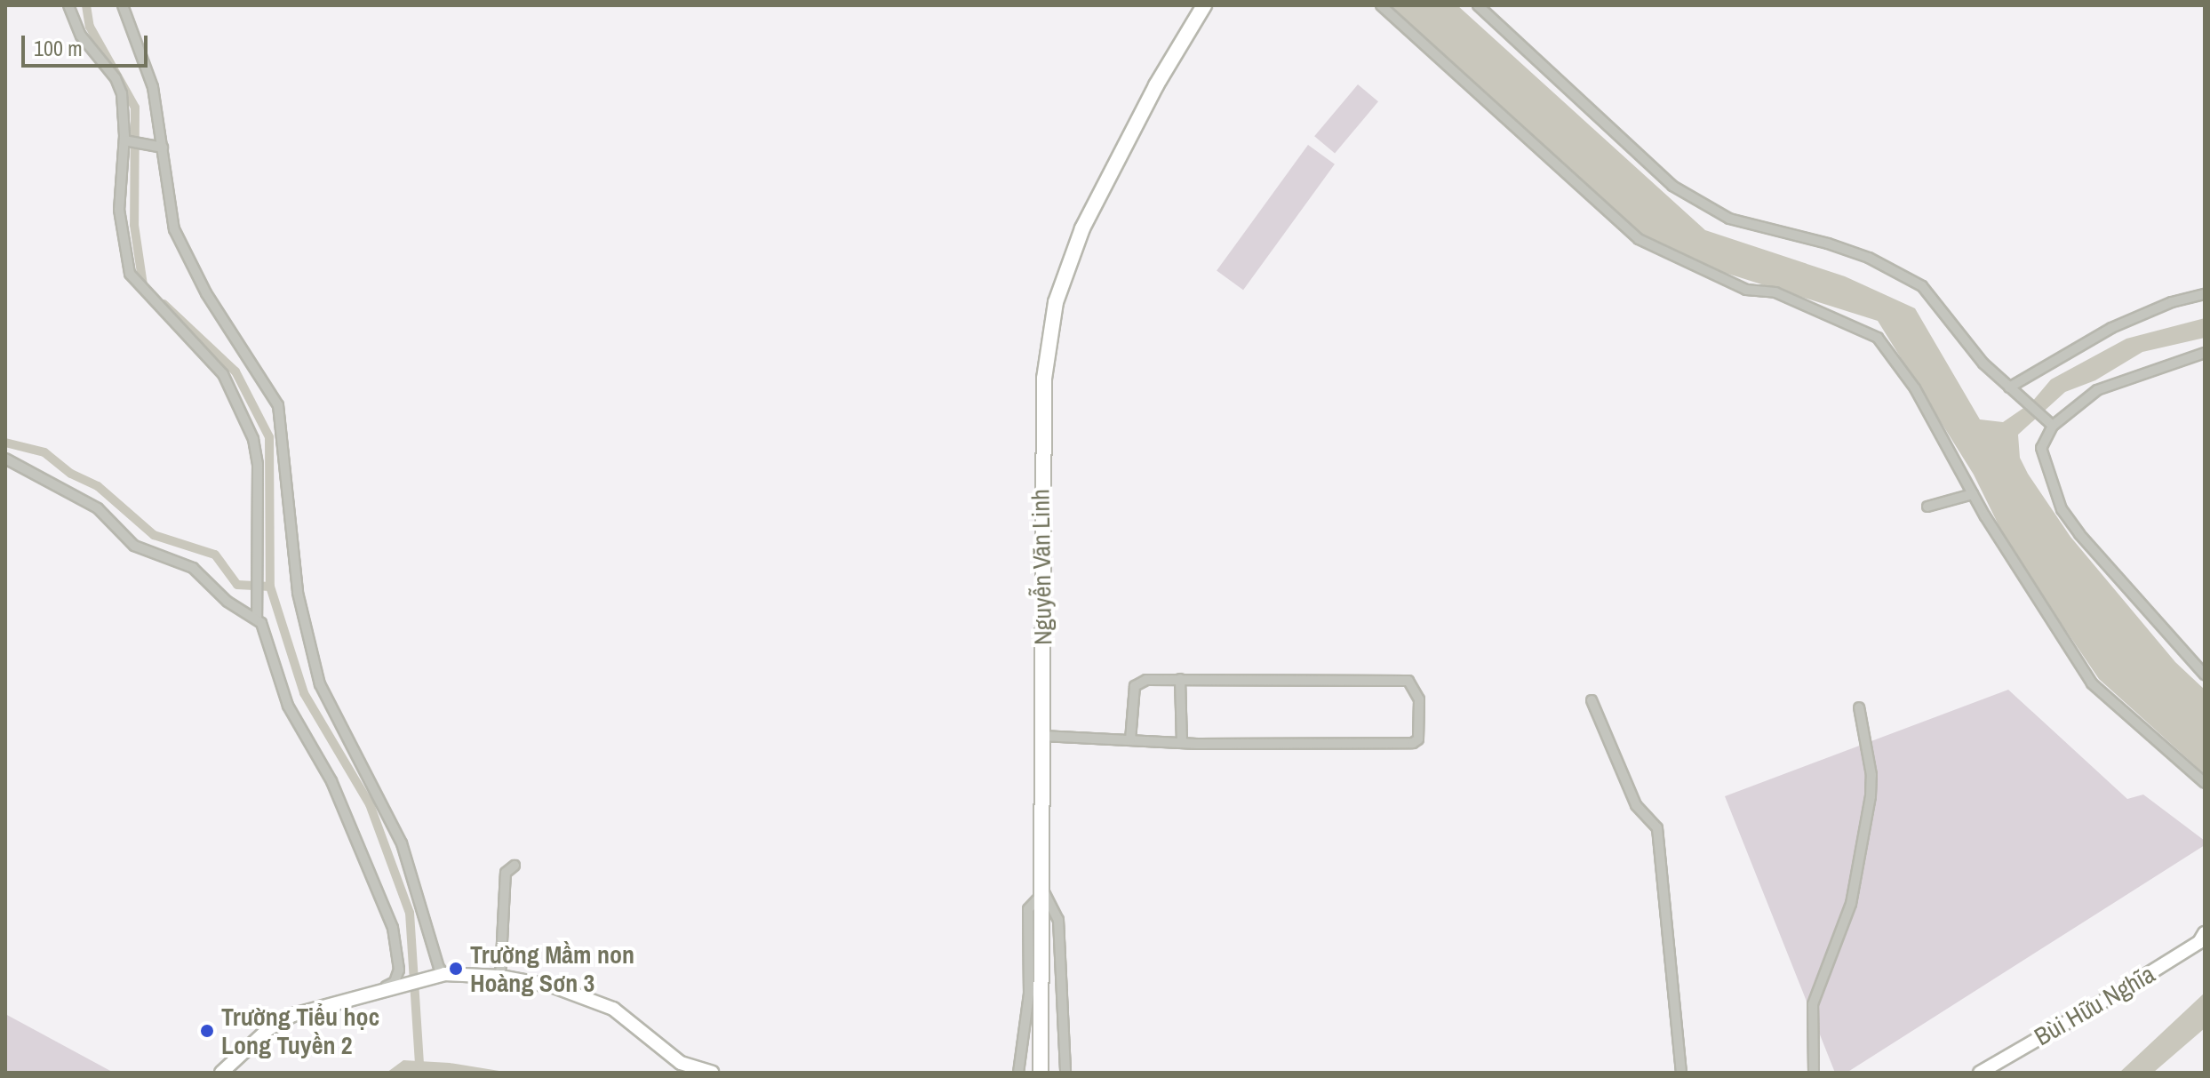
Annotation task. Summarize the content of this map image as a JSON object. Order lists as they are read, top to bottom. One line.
{"streets":{"highway":["Nguyễn Văn Linh"],"main road":["Bùi Hữu Nghĩa"]},"places":["Trường Mầm non Hoàng Sơn 3","Trường Tiểu học Long Tuyền 2"],"scale_bar":"100 m"}
